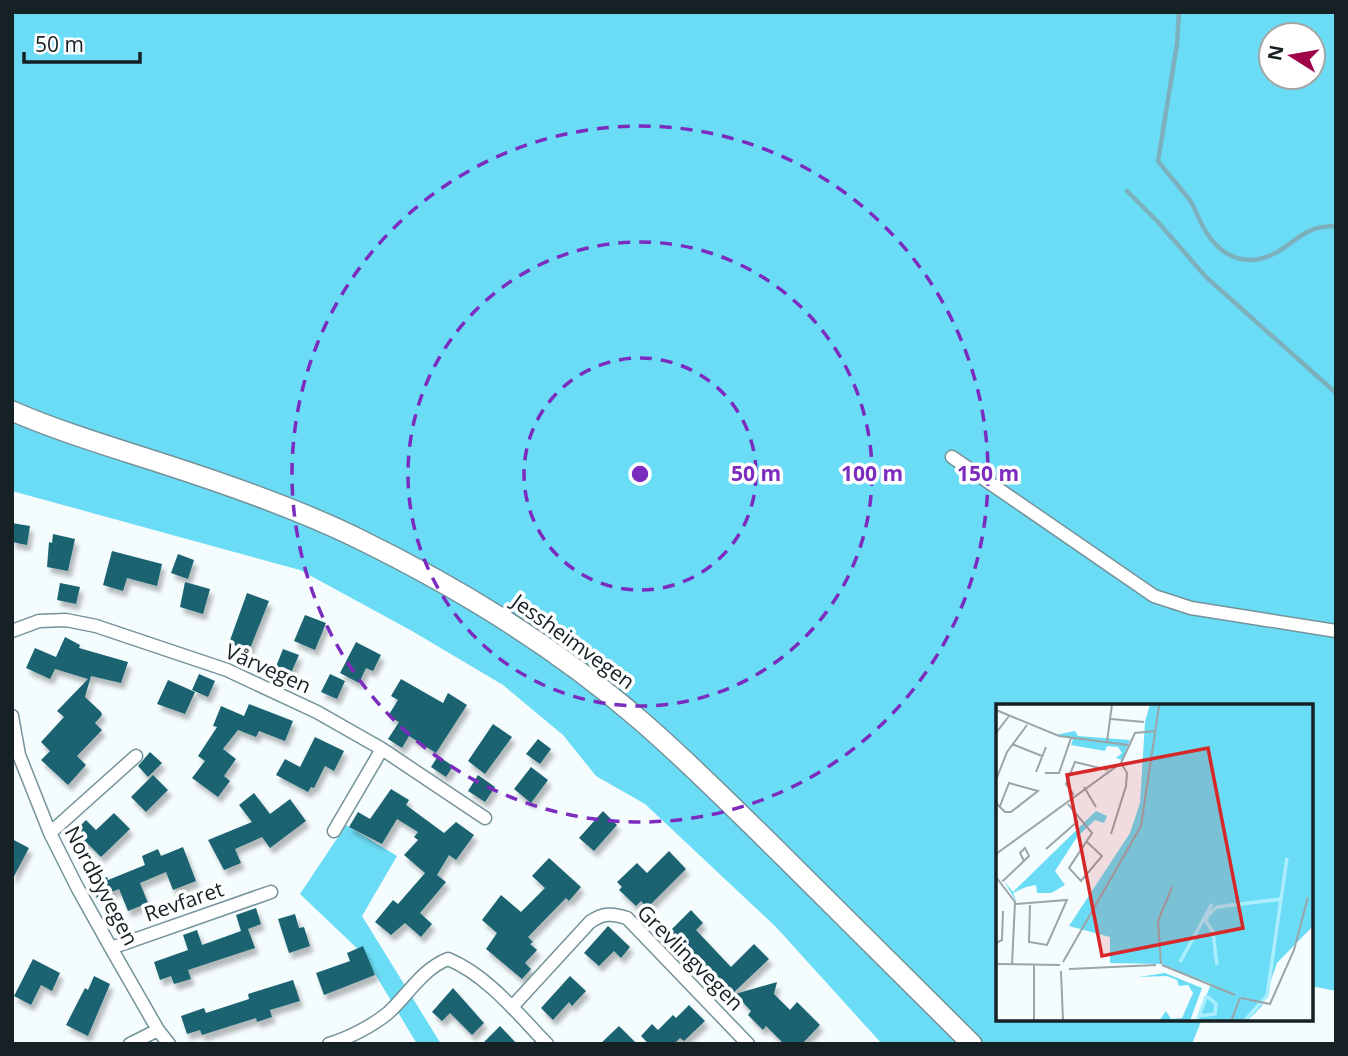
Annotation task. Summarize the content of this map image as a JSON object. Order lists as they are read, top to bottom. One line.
{"streets":{"main road":["Jessheimvegen"],"street":["Vårvegen","Nordbyvegen","Revfaret","Grevlingvegen"]},"crossings":[["Nordbyvegen","Revfaret"]],"scale_bar":"50 m","north":"left","rings":["50 m","100 m","150 m"]}
